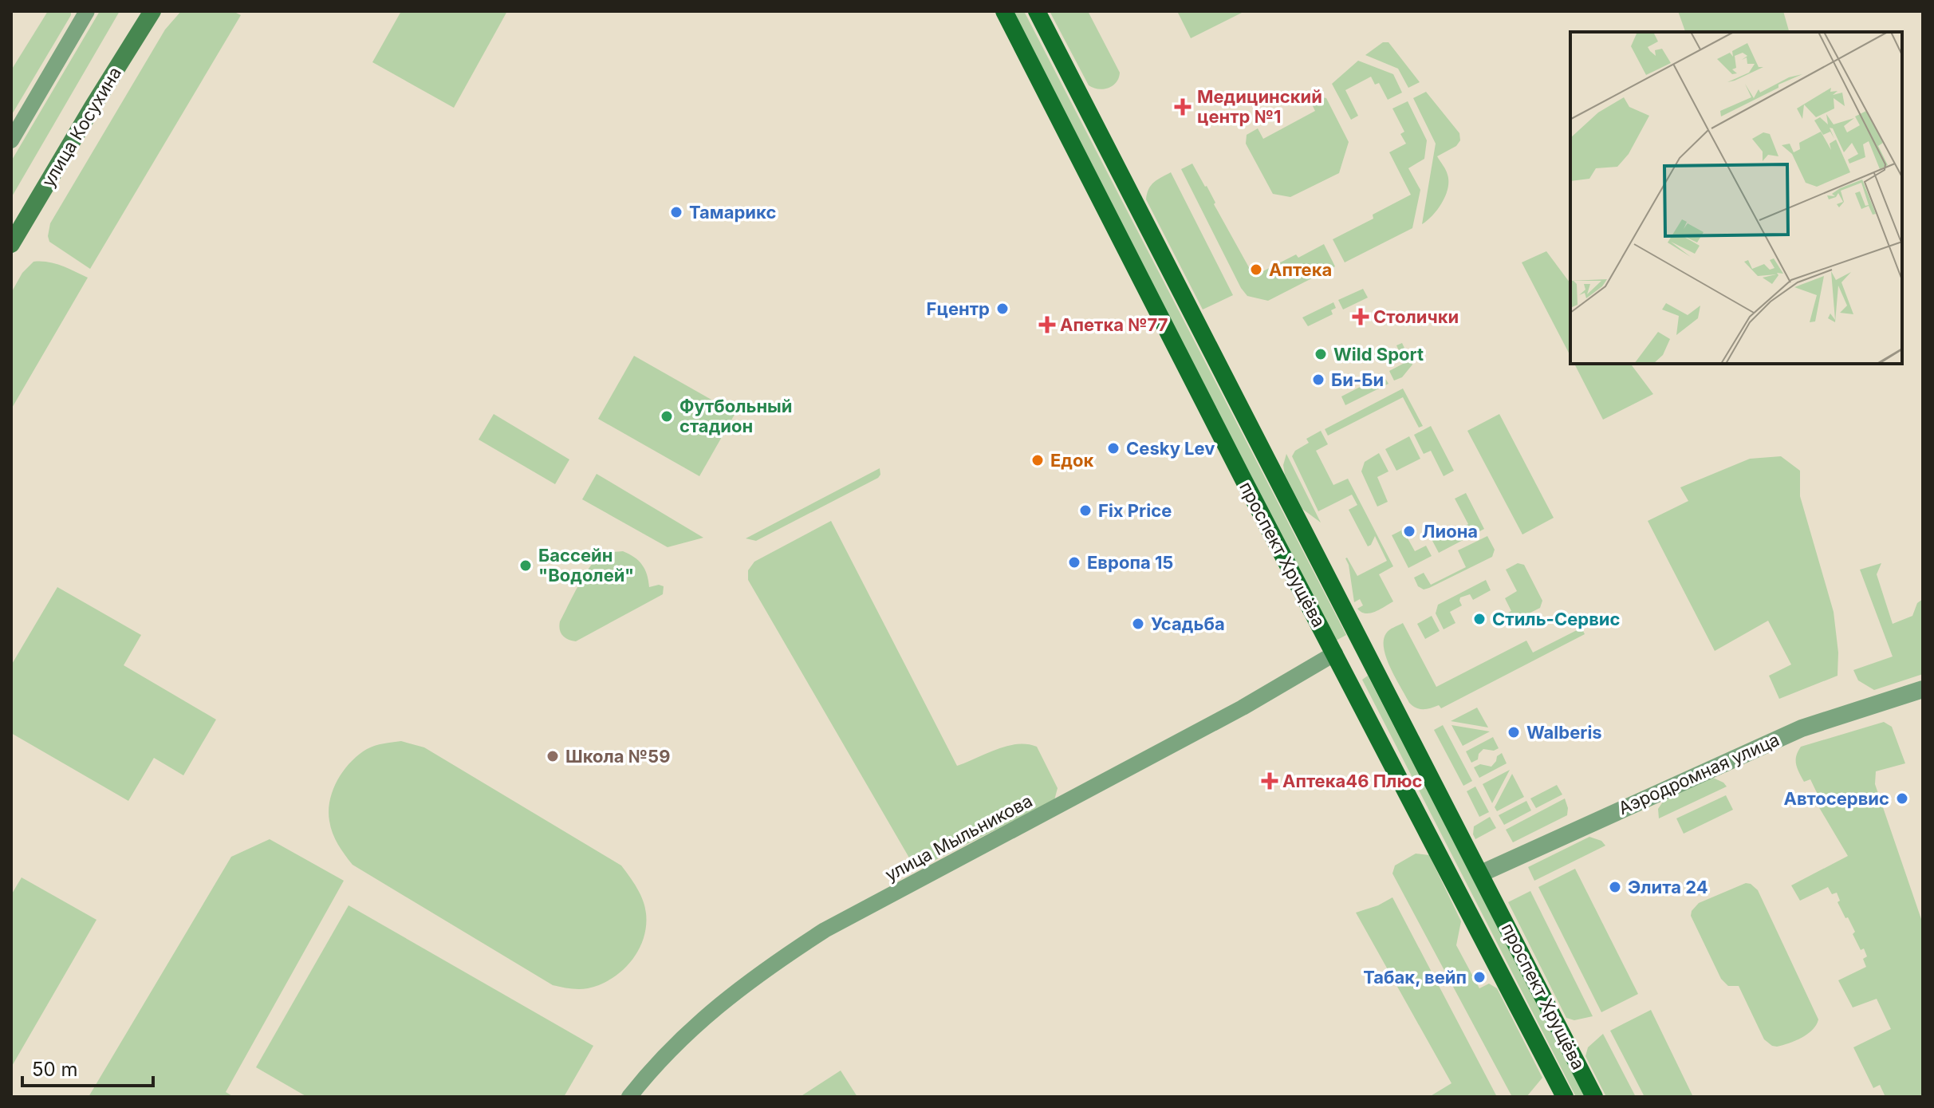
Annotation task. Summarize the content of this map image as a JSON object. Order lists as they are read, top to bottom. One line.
{"streets":{"main road":["улица Косухина","проспект Хрущёва"],"street":["Аэродромная улица","улица Мыльникова"]},"crossings":[["проспект Хрущёва","Аэродромная улица"],["проспект Хрущёва","улица Мыльникова"]],"places":{"health":["Медицинский центр №1","Столички","Апетка №77","Аптека46 Плюс"],"other":["Тамарикс","Аптека","Fцентр","Wild Sport","Би-Би","Футбольный стадион","Cesky Lev","Едок","Fix Price","Лиона","Европа 15","Бассейн \"Водолей\"","Стиль-Сервис","Усадьба","Walberis","Школа №59","Автосервис","Элита 24","Табак, вейп"]},"scale_bar":"50 m"}
